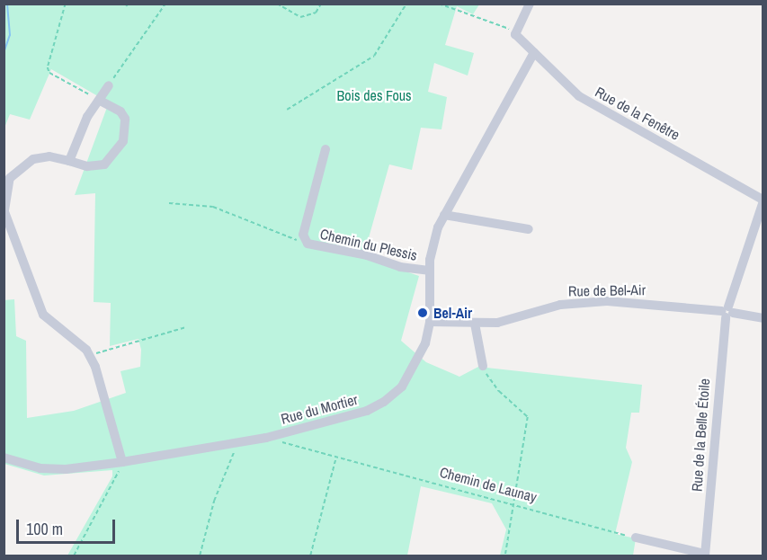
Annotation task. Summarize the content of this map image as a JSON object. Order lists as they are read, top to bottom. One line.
{"streets":{"street":["Rue de la Fenêtre","Chemin du Plessis","Rue de Bel-Air","Rue du Mortier","Rue de la Belle Étoile"],"path":["Chemin de Launay"]},"crossings":[["Rue de la Fenêtre","Rue du Mortier"],["Chemin du Plessis","Rue du Mortier"],["Rue de Bel-Air","Rue du Mortier"],["Rue de Bel-Air","Rue de la Belle Étoile"],["Rue du Mortier","Chemin de Launay"]],"parks":["Bois des Fous"],"places":["Bel-Air"],"scale_bar":"100 m"}
